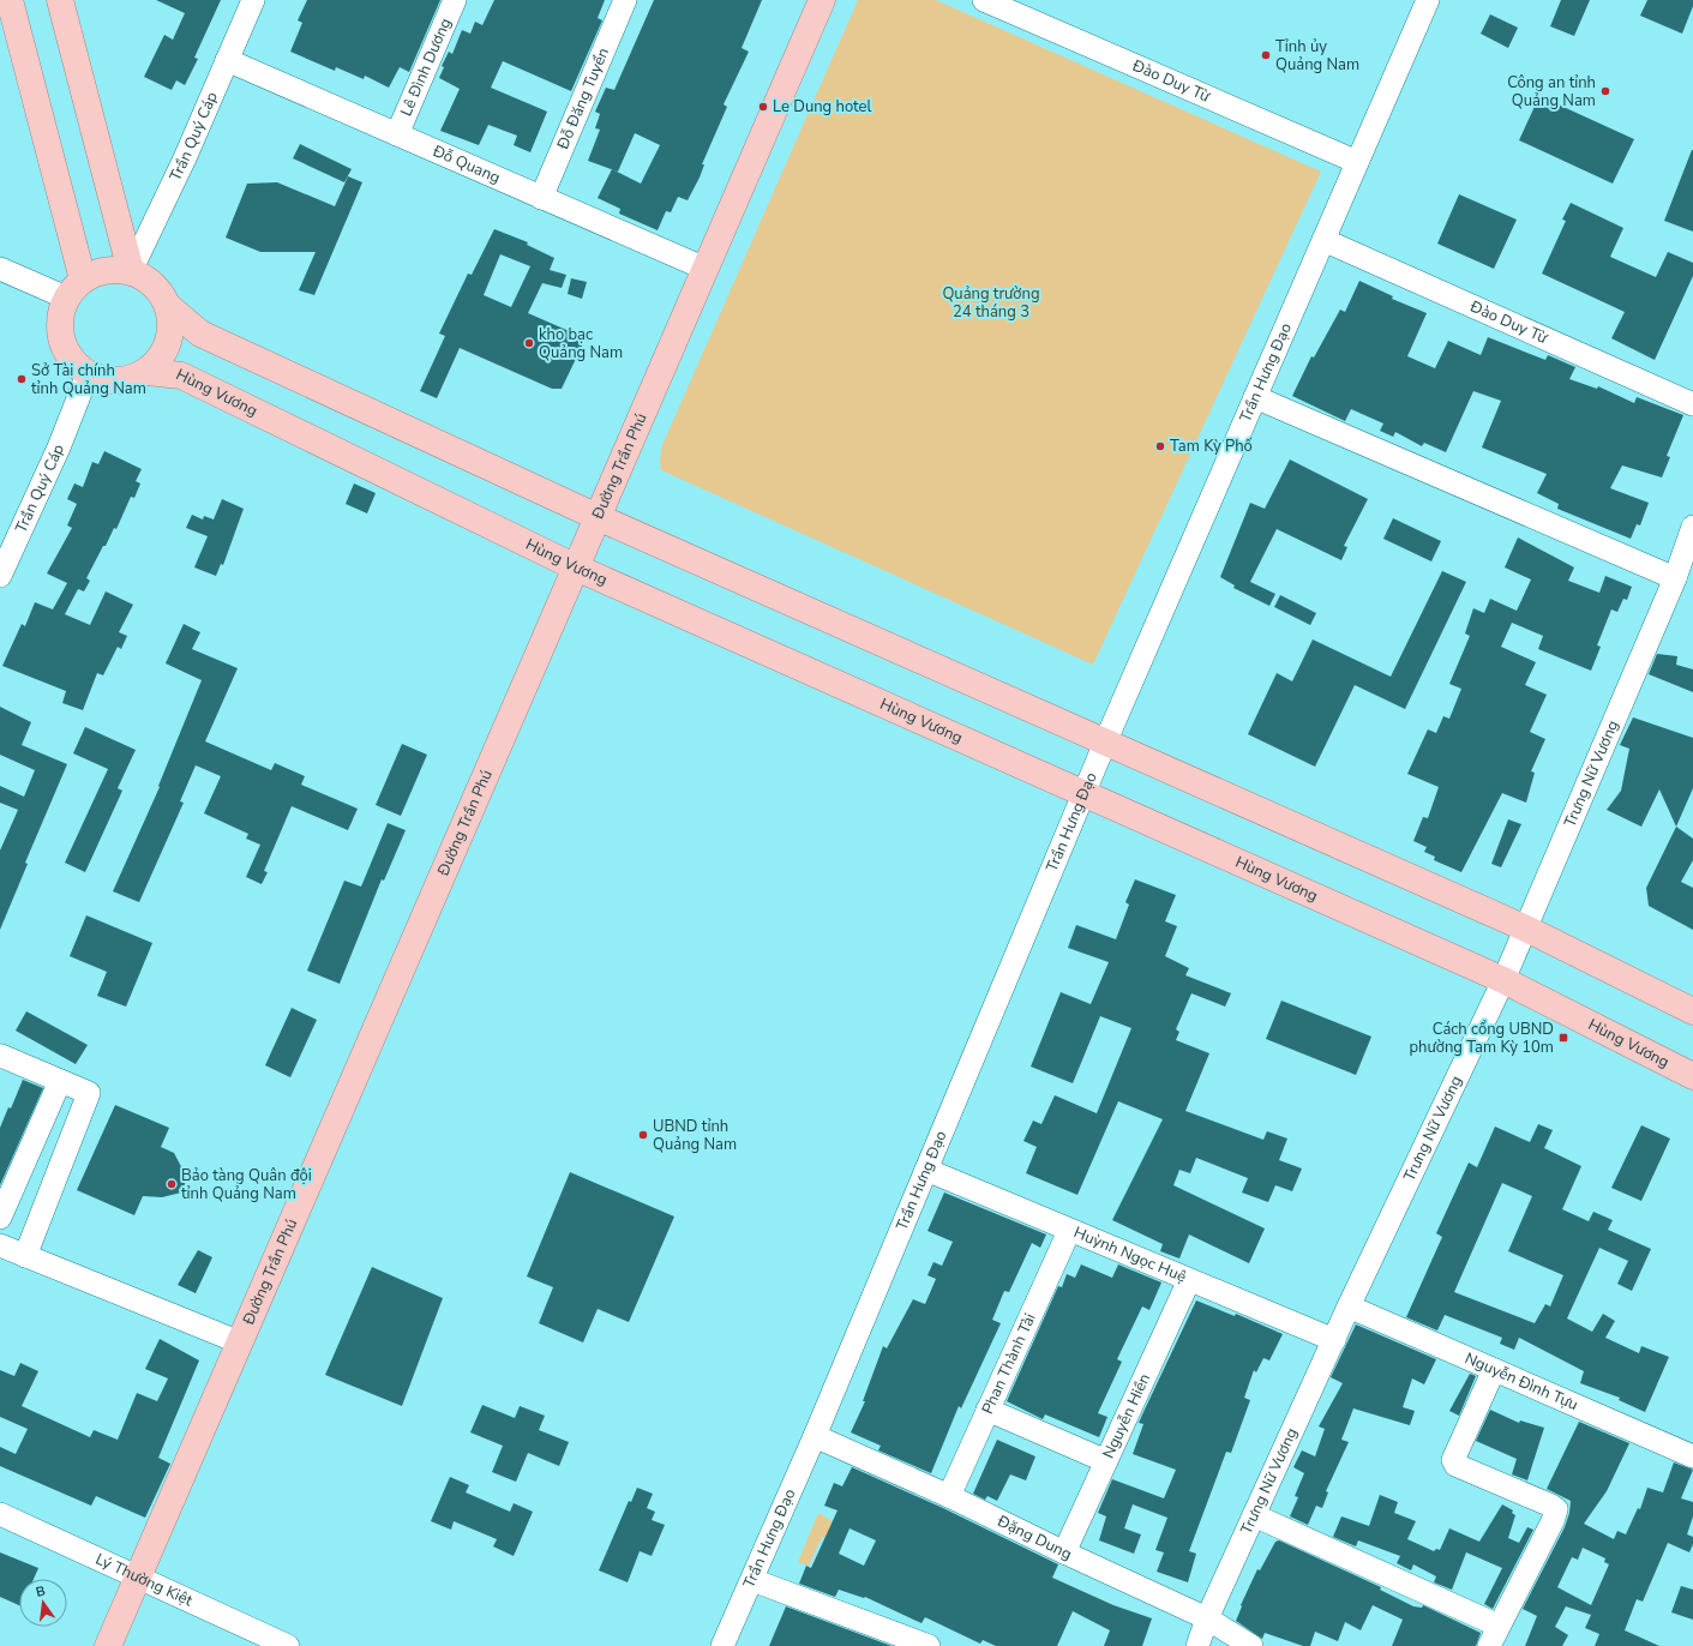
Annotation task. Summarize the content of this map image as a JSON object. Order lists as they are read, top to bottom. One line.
{"streets":{"main road":["Hùng Vương","Đường Trần Phú"],"street":["Lê Đình Dương","Đào Duy Từ","Đỗ Đăng Tuyển","Trần Quý Cáp","Đỗ Quang","Trần Hưng Đạo","Trưng Nữ Vương","Huỳnh Ngọc Huệ","Phan Thành Tài","Nguyễn Đình Tựu","Nguyễn Hiền","Đặng Dung","Lý Thường Kiệt"]},"crossings":[["Lê Đình Dương","Đỗ Quang"],["Đào Duy Từ","Trần Hưng Đạo"],["Đỗ Đăng Tuyển","Đỗ Quang"],["Trần Quý Cáp","Đỗ Quang"],["Trần Quý Cáp","Hùng Vương"],["Đỗ Quang","Đường Trần Phú"],["Trần Hưng Đạo","Hùng Vương"],["Trần Hưng Đạo","Huỳnh Ngọc Huệ"],["Trần Hưng Đạo","Đặng Dung"],["Hùng Vương","Đường Trần Phú"],["Hùng Vương","Trưng Nữ Vương"],["Đường Trần Phú","Lý Thường Kiệt"],["Trưng Nữ Vương","Huỳnh Ngọc Huệ"],["Trưng Nữ Vương","Nguyễn Đình Tựu"],["Trưng Nữ Vương","Đặng Dung"],["Huỳnh Ngọc Huệ","Phan Thành Tài"],["Huỳnh Ngọc Huệ","Nguyễn Hiền"],["Phan Thành Tài","Đặng Dung"],["Nguyễn Hiền","Đặng Dung"]],"parks":["Quảng trường 24 tháng 3"],"places":{"other":["Tỉnh ủy Quảng Nam","Công an tỉnh Quảng Nam","Le Dung hotel","kho bạc Quảng Nam","Sở Tài chính tỉnh Quảng Nam","Tam Kỳ Phố","UBND tỉnh Quảng Nam","Bảo tàng Quân đội tỉnh Quảng Nam"],"transit":["Cách cổng UBND phường Tam Kỳ 10m"]},"north":"top"}
